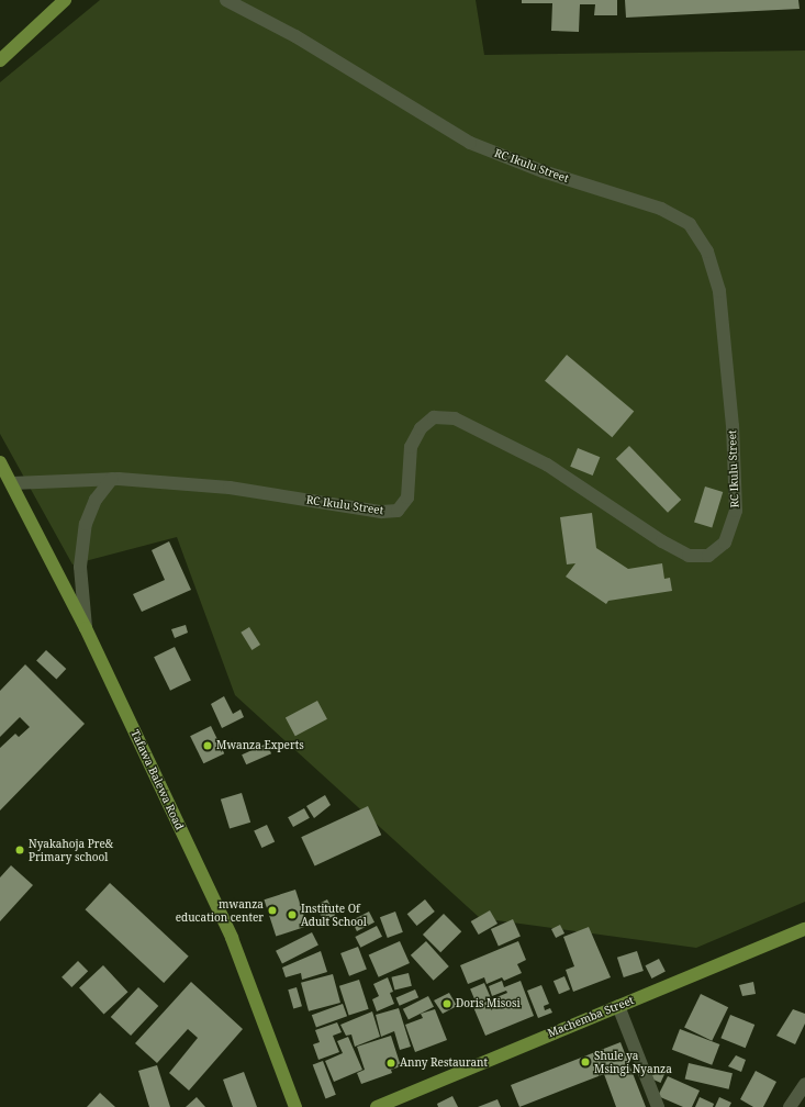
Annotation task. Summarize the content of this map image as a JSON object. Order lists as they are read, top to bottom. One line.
{"streets":{"main road":["Tafawa Balewa Road","Machemba Street"],"street":["RC Ikulu Street"]},"crossings":[["RC Ikulu Street","Tafawa Balewa Road"]],"places":["Mwanza Experts","Nyakahoja Pre& Primary school","mwanza education center","Institute Of Adult School","Doris Misosi","Shule ya Msingi Nyanza","Anny Restaurant"]}
